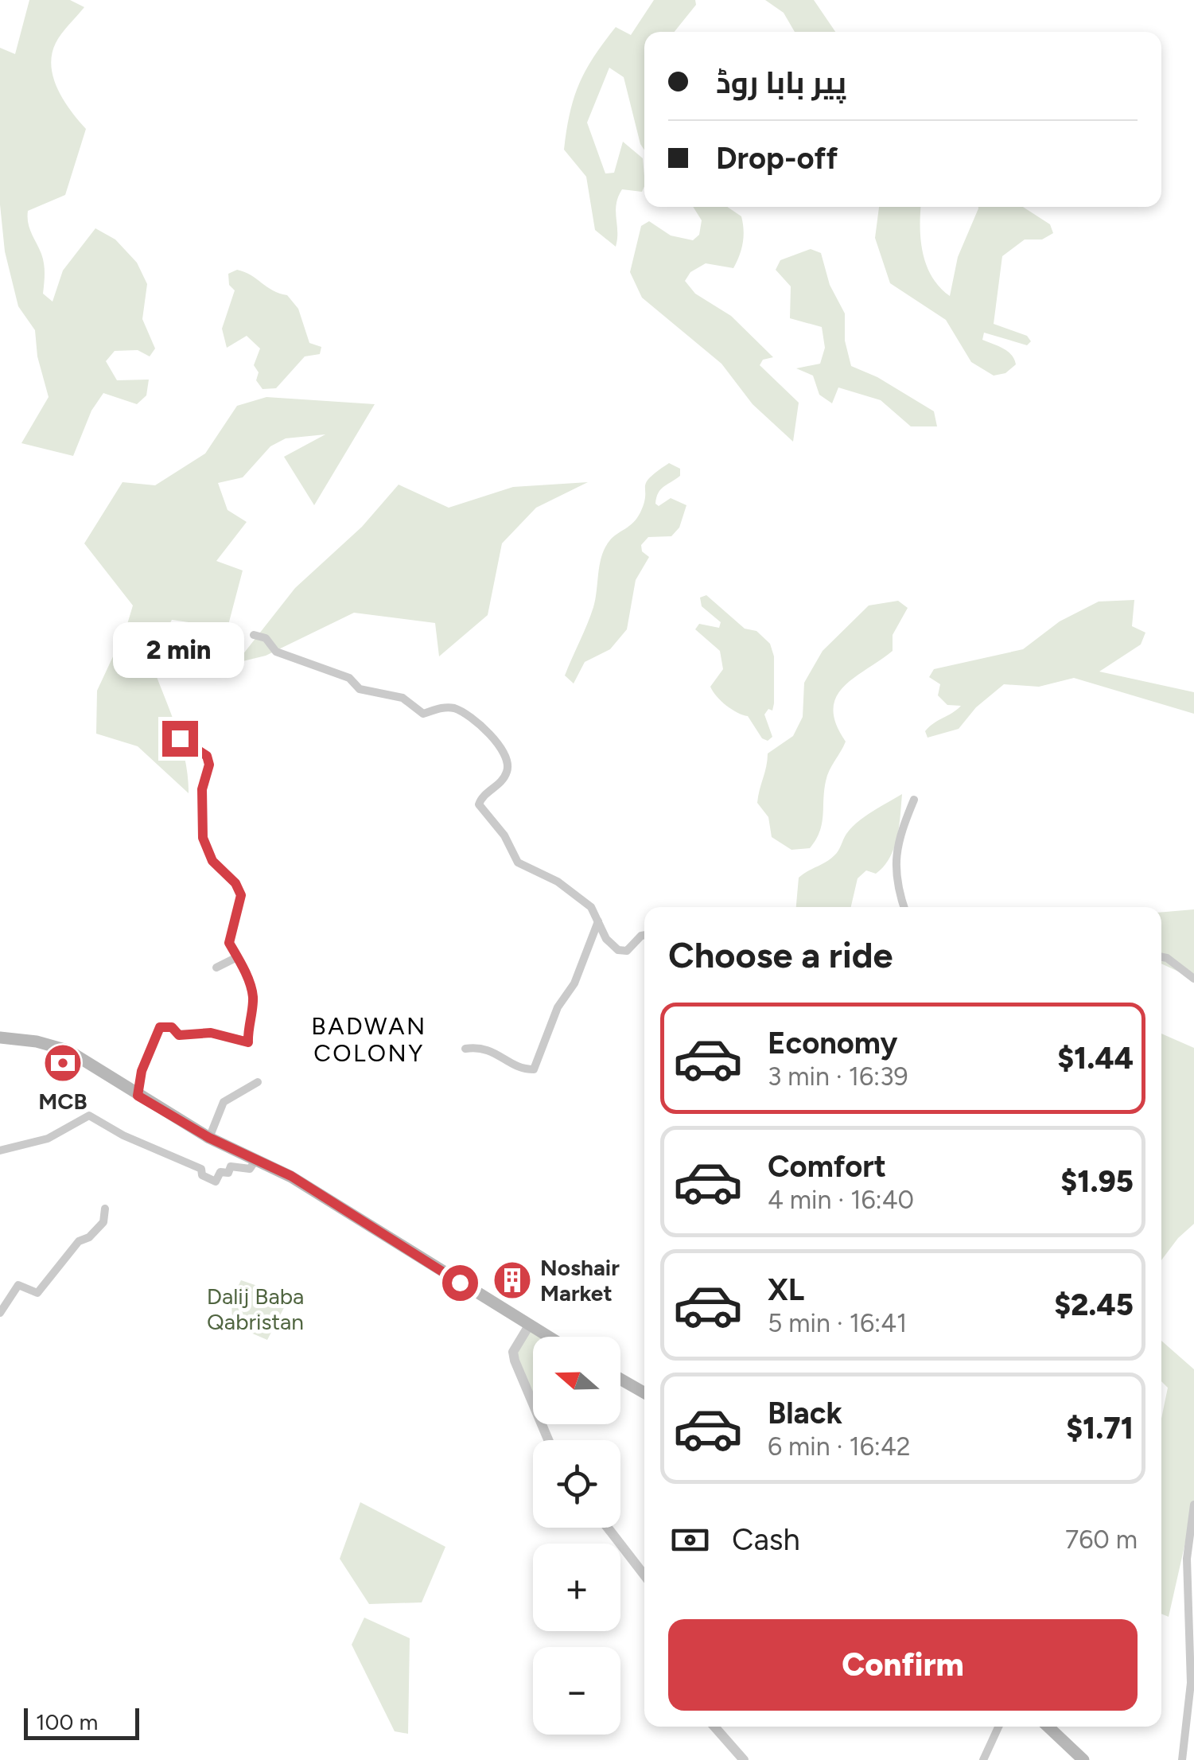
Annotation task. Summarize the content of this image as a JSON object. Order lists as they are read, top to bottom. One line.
{"districts":["BADWAN COLONY"],"parks":["Dalij Baba Qabristan"],"places":{"bank":["MCB"],"building":["Noshair Market"]},"scale_bar":"100 m","north":"left","page":{"banner":["پیر بابا روڈ","Drop-off"],"bubble":"2 min","heading":"Choose a ride","list":[{"name":"Economy","note":"3 min · 16:39","value":"$1.44"},{"name":"Comfort","note":"4 min · 16:40","value":"$1.95"},{"name":"XL","note":"5 min · 16:41","value":"$2.45"},{"name":"Black","note":"6 min · 16:42","value":"$1.71"}],"map_buttons":["+","−"],"pay":["Cash","760 m"],"buttons":"Confirm","scale":"100 m"}}
